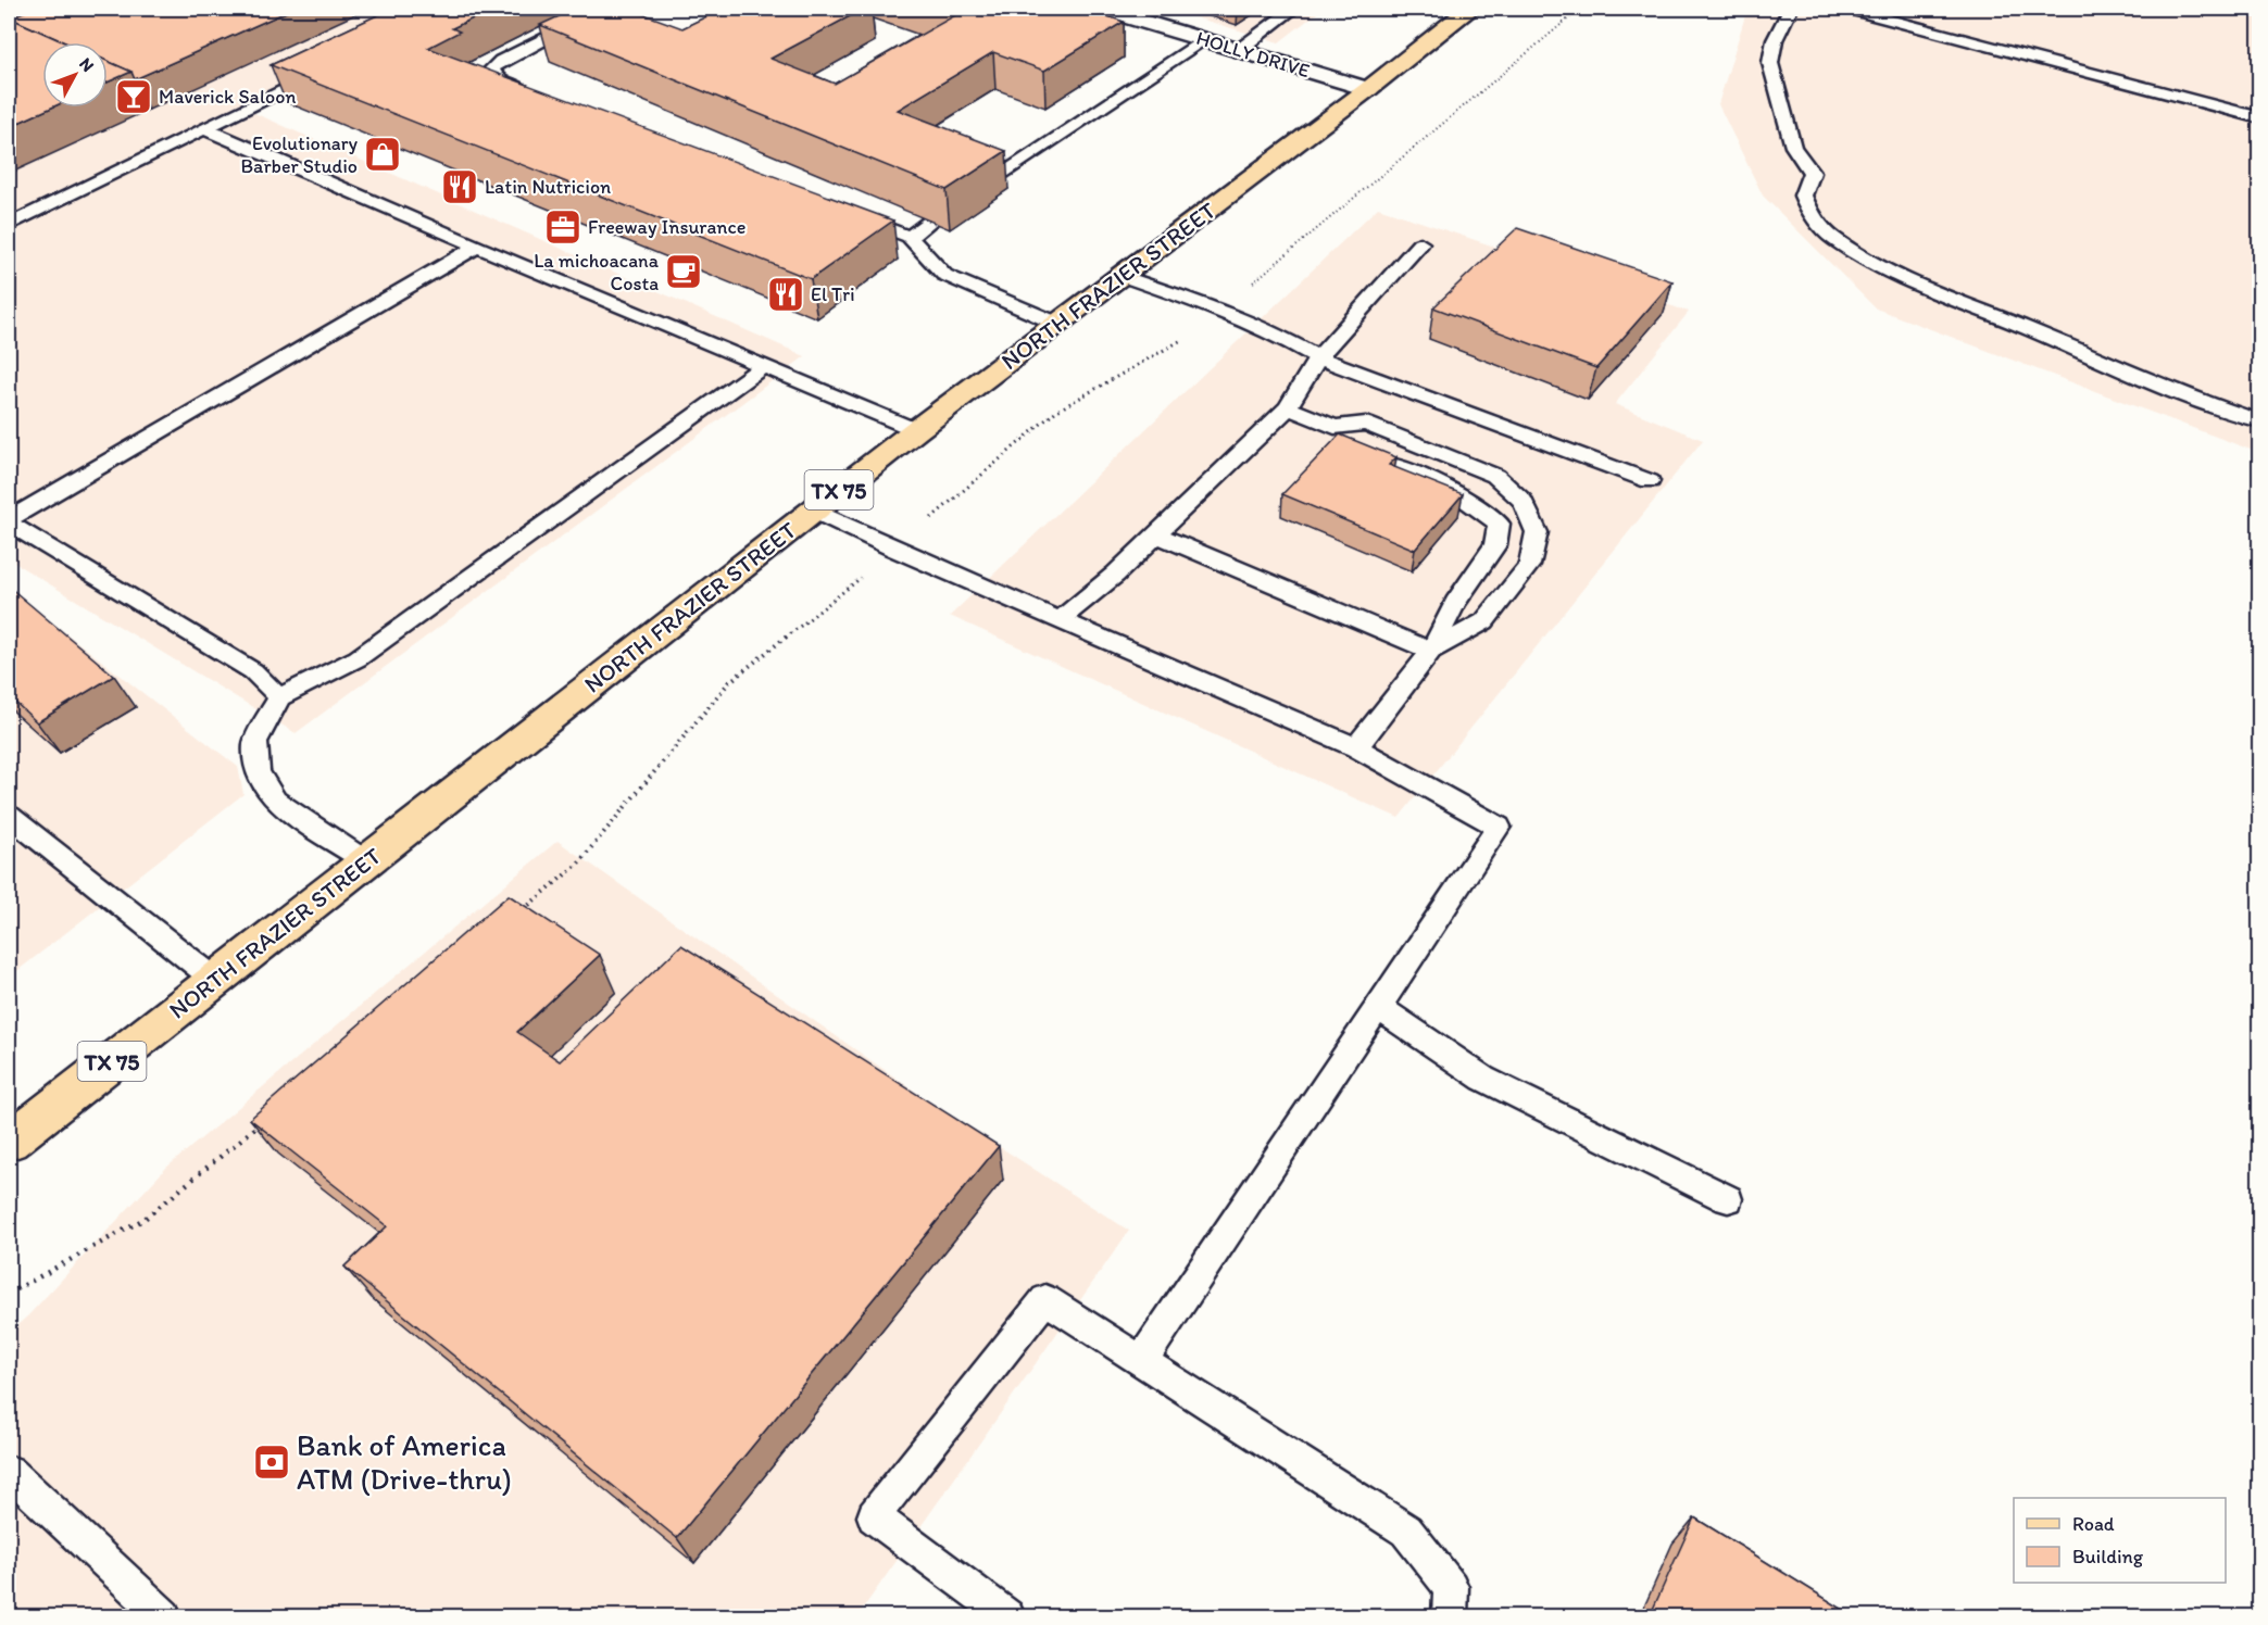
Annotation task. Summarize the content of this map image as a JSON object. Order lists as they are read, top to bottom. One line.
{"streets":{"main road":["NORTH FRAZIER STREET","TX 75"],"street":["HOLLY DRIVE"]},"crossings":[["HOLLY DRIVE","NORTH FRAZIER STREET"]],"places":{"bar":["Maverick Saloon"],"shop":["Evolutionary Barber Studio"],"restaurant":["Latin Nutricion","El Tri"],"office":["Freeway Insurance"],"cafe":["La michoacana Costa"],"bank":["Bank of America ATM (Drive-thru)"]},"legend":["Road","Building"],"north":"top right"}
